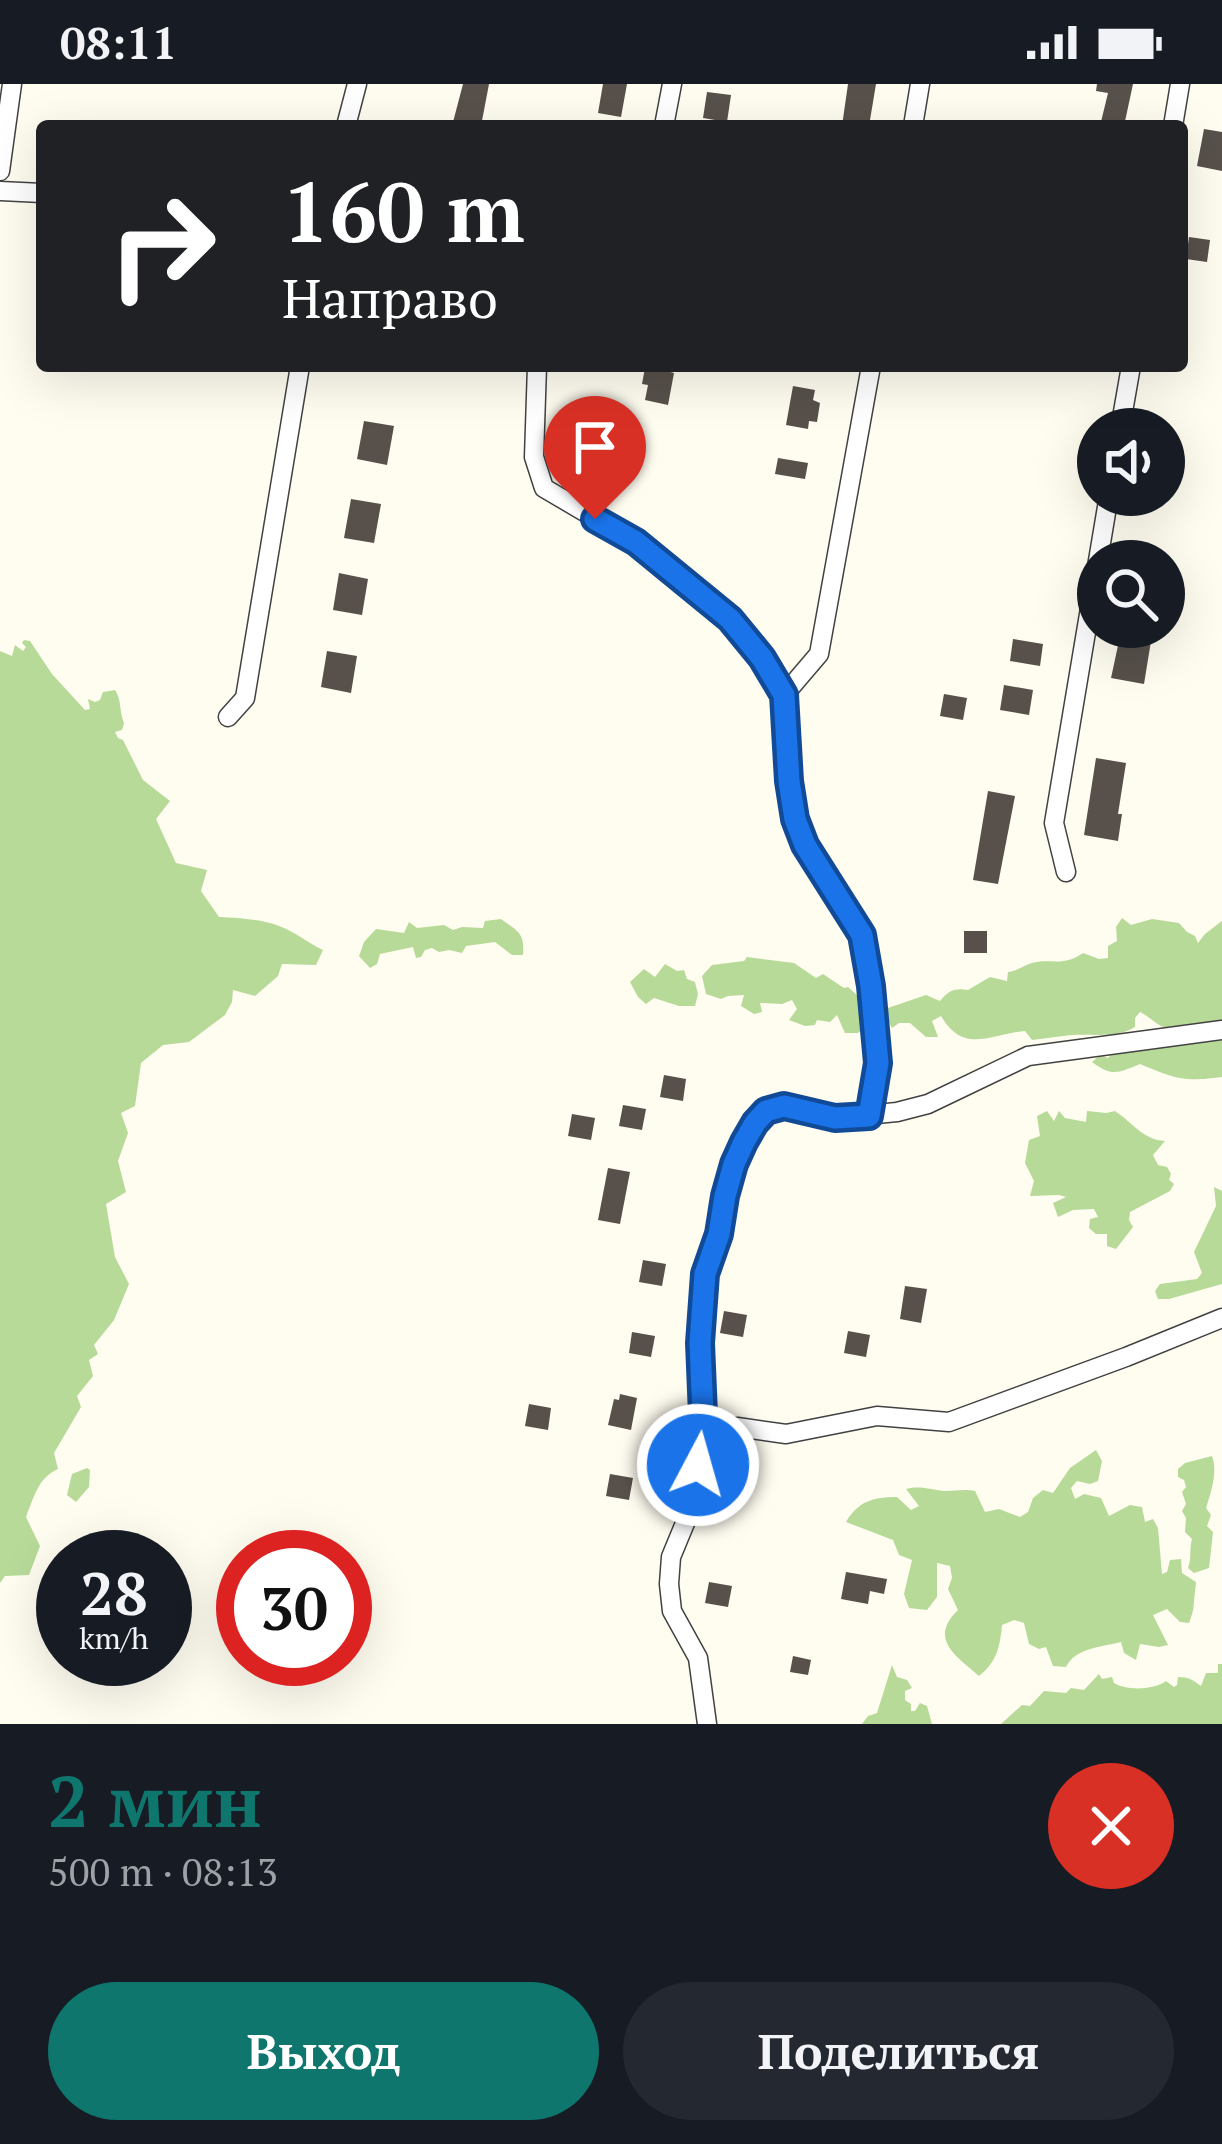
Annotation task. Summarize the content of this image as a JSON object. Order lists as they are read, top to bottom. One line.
{"page":{"status":"08:11","turn":["160 m","Направо"],"speed":"28 km/h","limit":"30","heading":["2 мин","500 m · 08:13"],"buttons":["Выход","Поделиться"]}}
